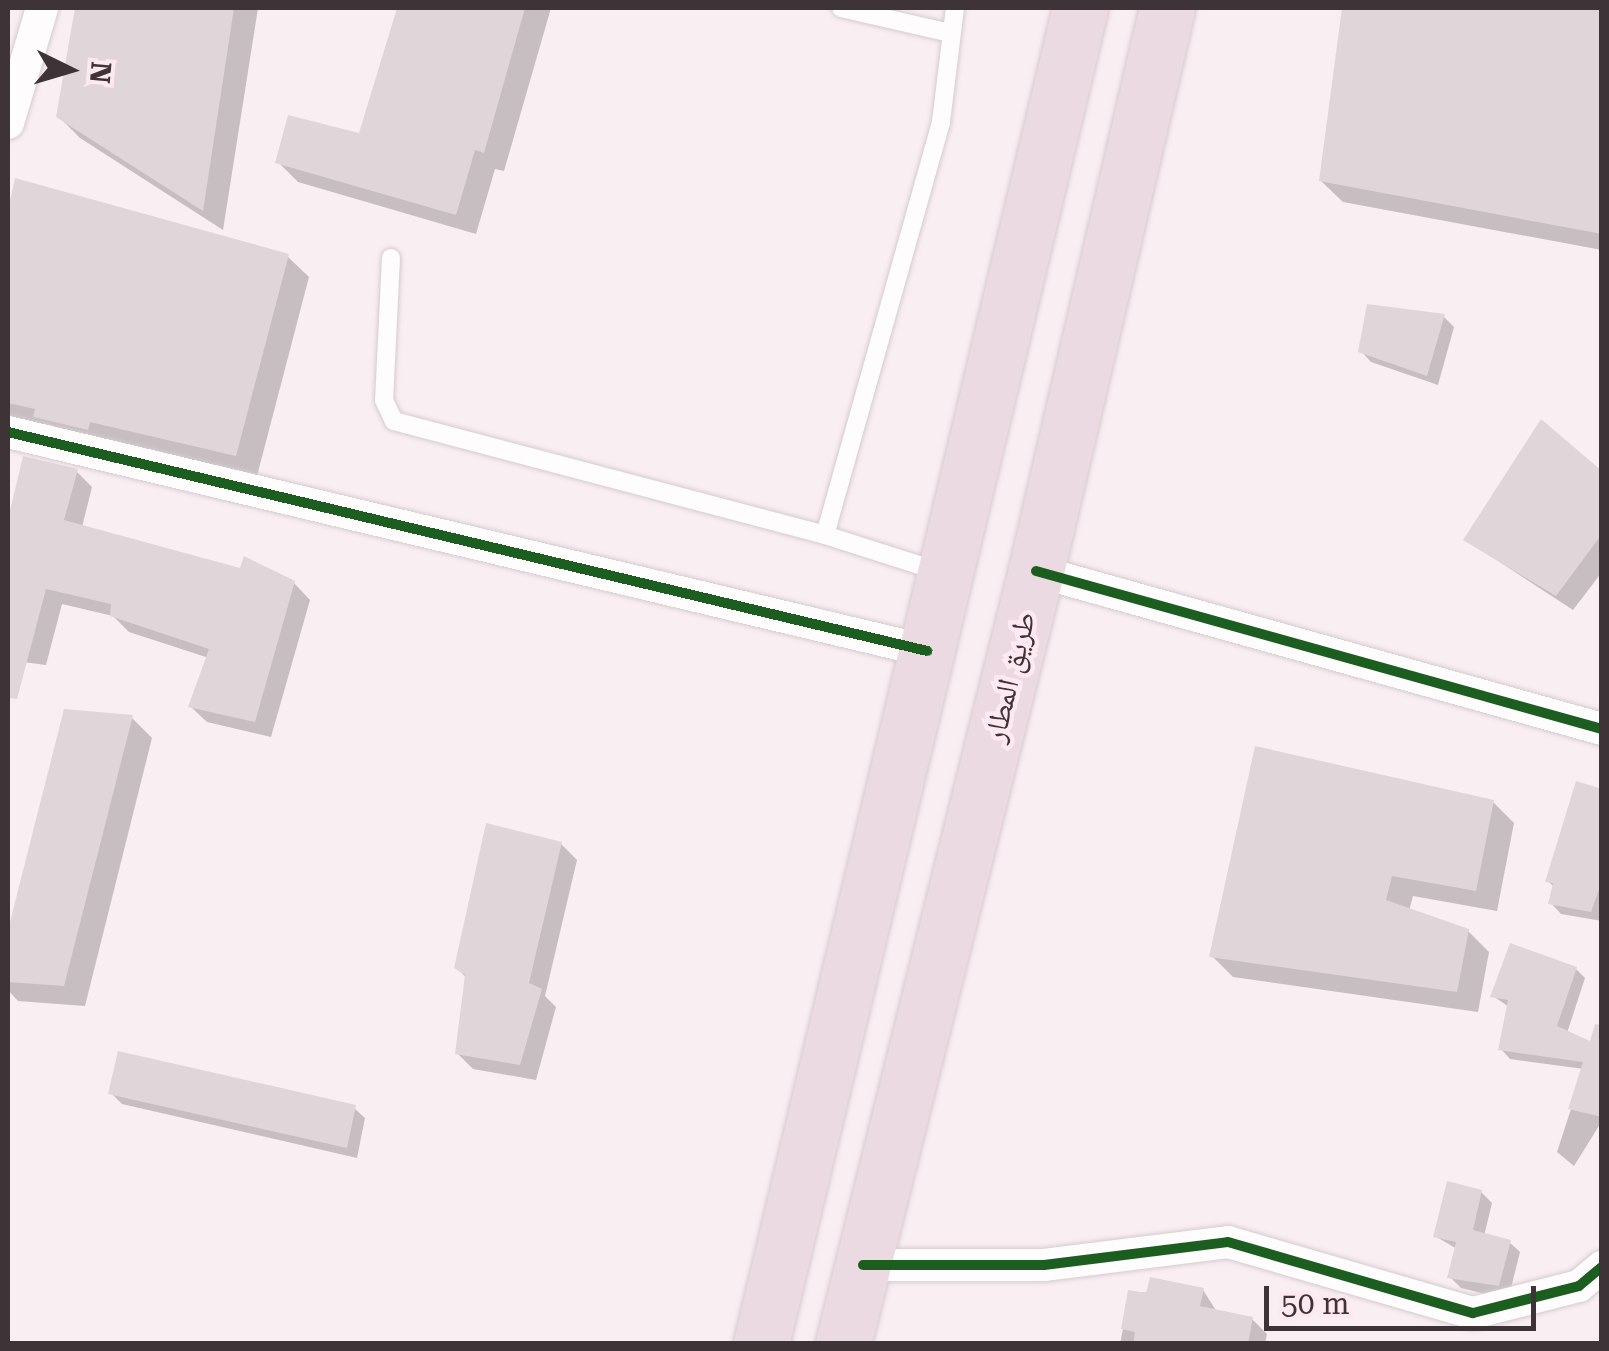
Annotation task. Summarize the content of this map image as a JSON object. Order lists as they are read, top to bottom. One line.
{"streets":{"highway":["طريق المطار"]},"scale_bar":"50 m","north":"right"}
